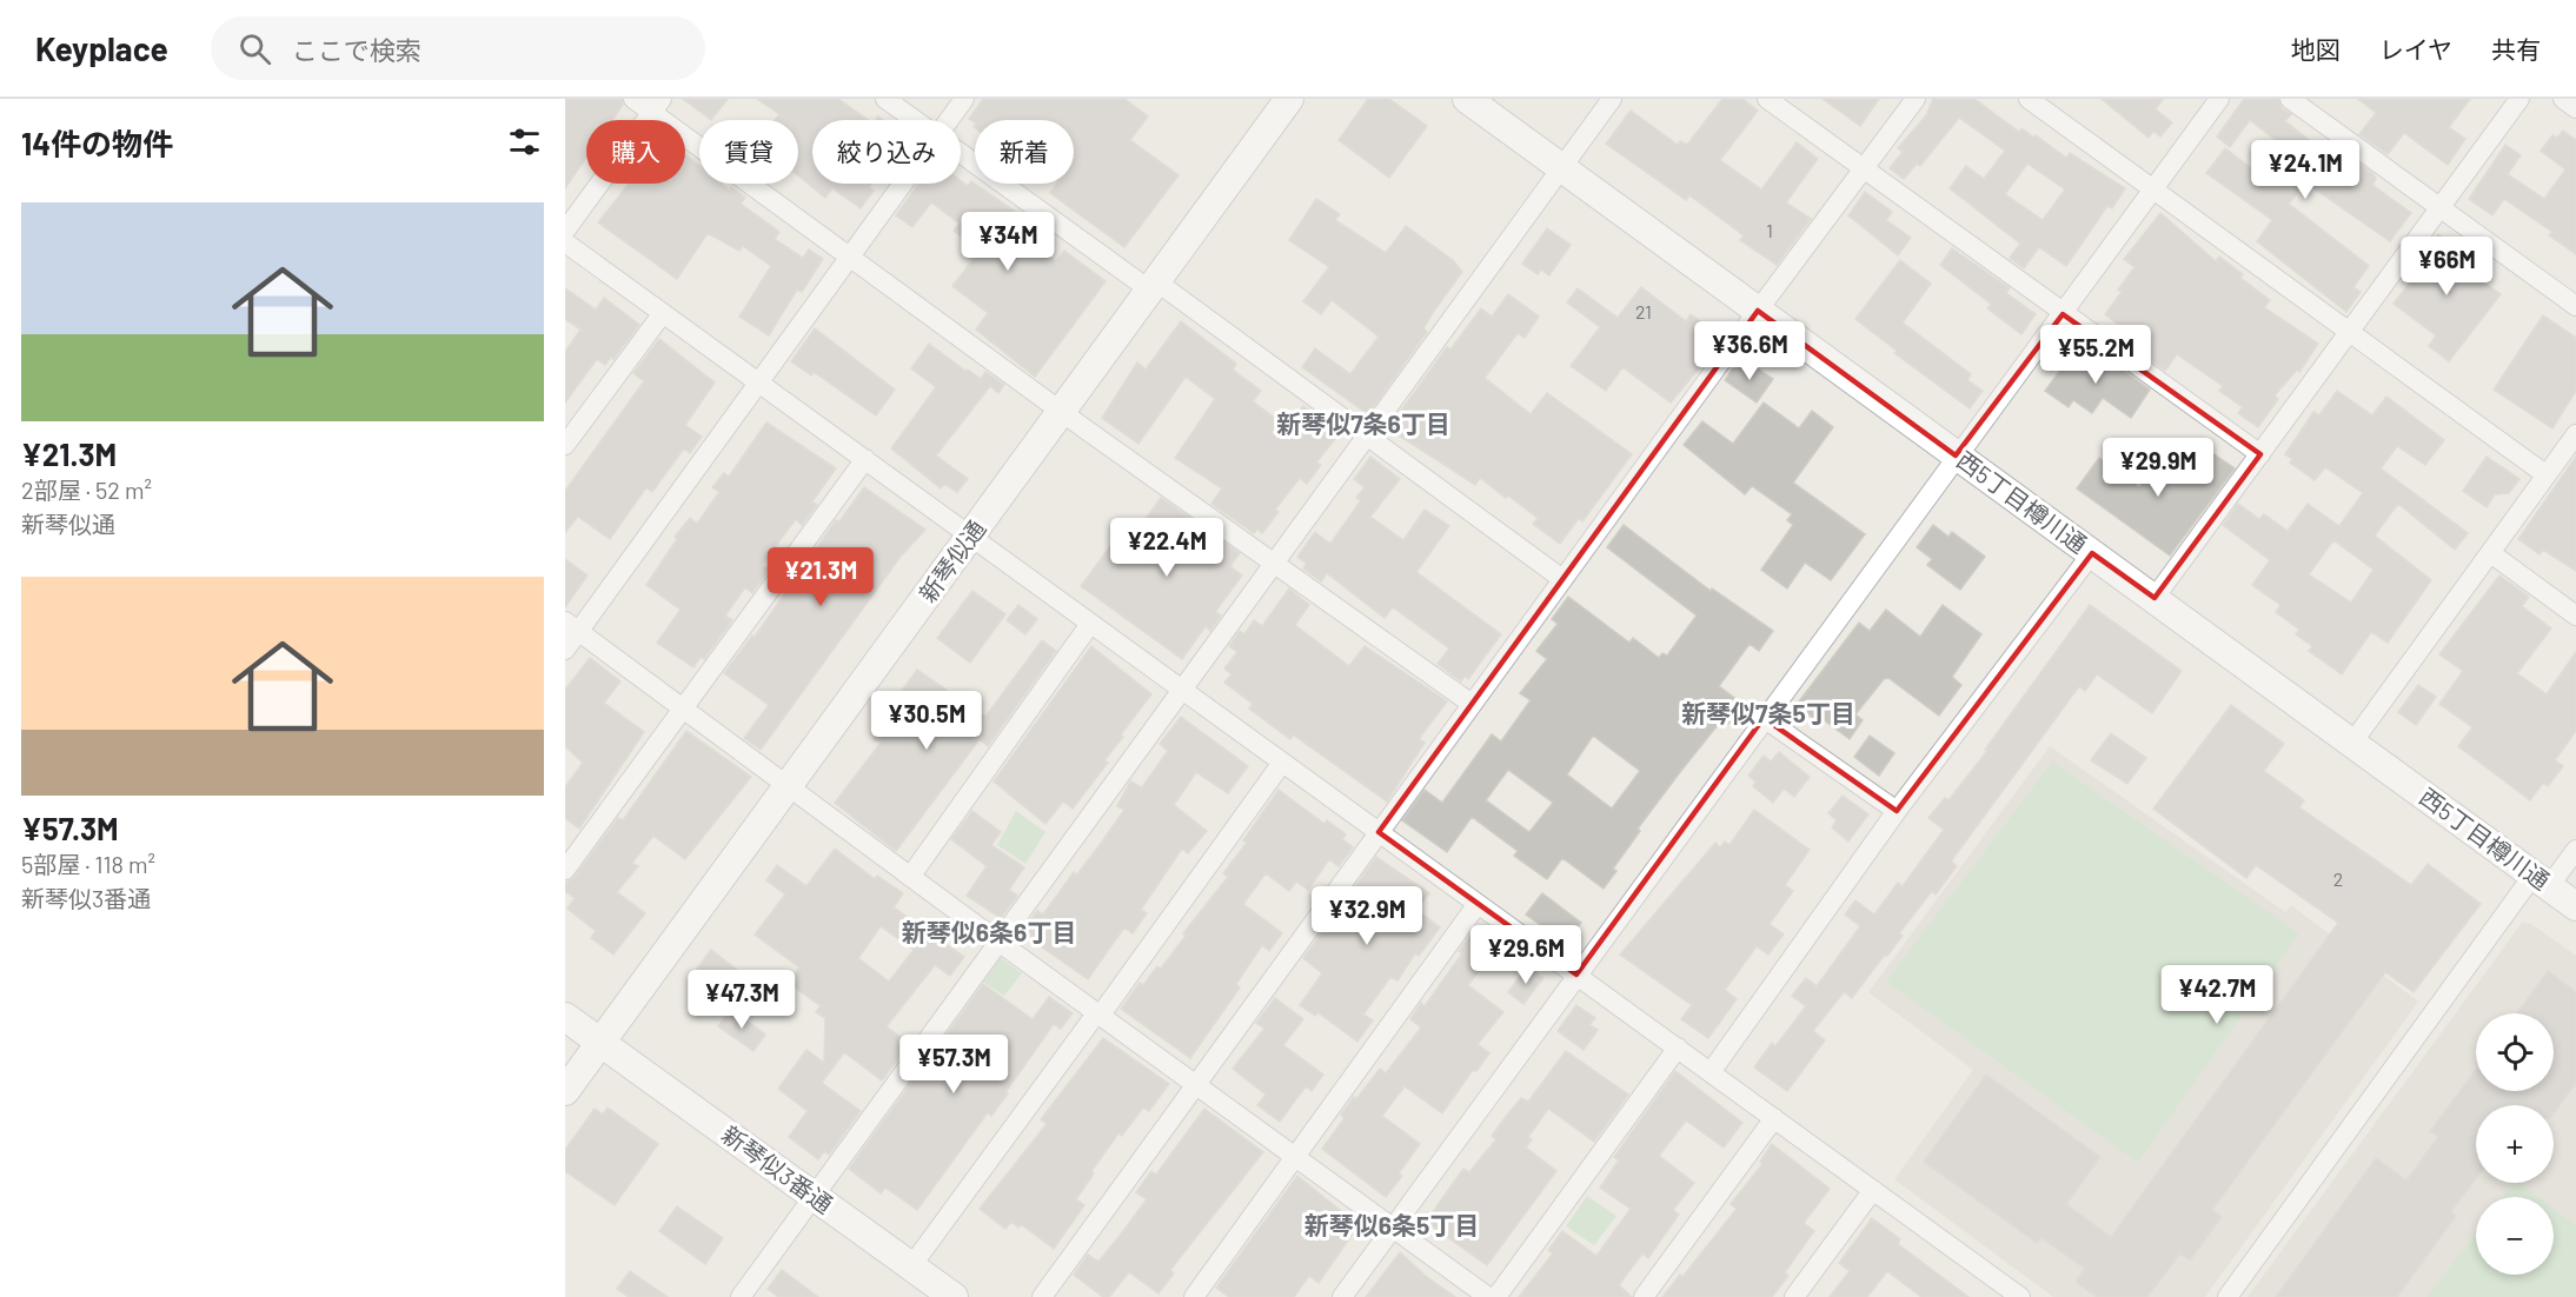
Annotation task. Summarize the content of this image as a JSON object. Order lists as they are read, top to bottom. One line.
{"streets":{"street":["西5丁目樽川通","新琴似通","新琴似3番通"]},"crossings":[["新琴似通","新琴似3番通"]],"districts":["新琴似7条6丁目","新琴似7条5丁目","新琴似6条6丁目","新琴似6条5丁目"],"house_numbers":["1","21","2"],"page":{"header":"Keyplace","search":"ここで検索","nav":["地図","レイヤ","共有"],"heading":"14件の物件","chip":["購入","賃貸","絞り込み","新着"],"price":["¥24.1M","¥34M","¥66M","¥36.6M","¥55.2M","¥29.9M","¥22.4M","¥21.3M","¥30.5M","¥32.9M","¥29.6M","¥42.7M","¥47.3M","¥57.3M"],"list":[{"name":"¥21.3M","note":"2部屋 · 52 m² · 新琴似通"},{"name":"¥57.3M","note":"5部屋 · 118 m² · 新琴似3番通"}],"map_buttons":["+","−"]}}
